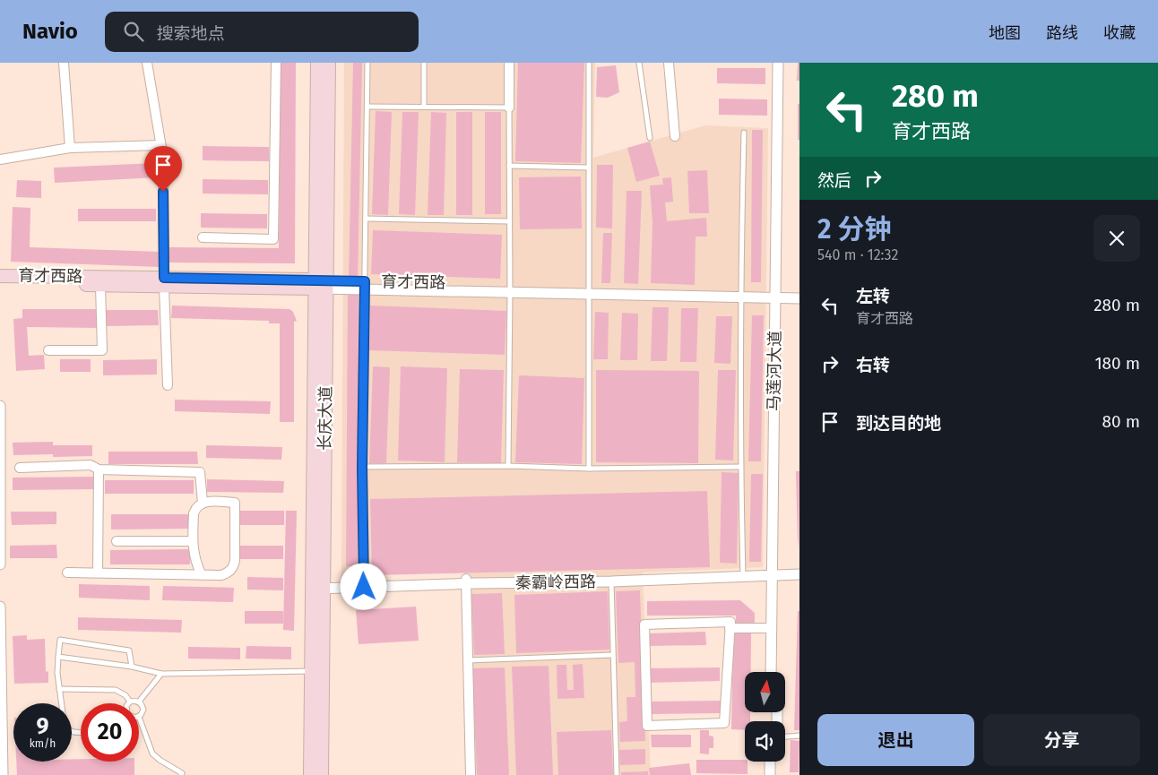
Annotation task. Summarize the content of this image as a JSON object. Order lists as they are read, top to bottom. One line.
{"streets":{"main road":["育才西路","长庆大道"],"street":["马莲河大道","秦霸岭西路"]},"crossings":[["育才西路","马莲河大道"],["育才西路","长庆大道"],["马莲河大道","秦霸岭西路"],["长庆大道","秦霸岭西路"]],"north":"top","page":{"header":"Navio","search":"搜索地点","nav":["地图","路线","收藏"],"turn":["280 m","育才西路"],"then":"然后","heading":["2 分钟","540 m · 12:32"],"list":[{"name":"左转","note":"育才西路","value":"280 m"},{"name":"右转","value":"180 m"},{"name":"到达目的地","value":"80 m"}],"speed":"9 km/h","limit":"20","buttons":["退出","分享"]}}
